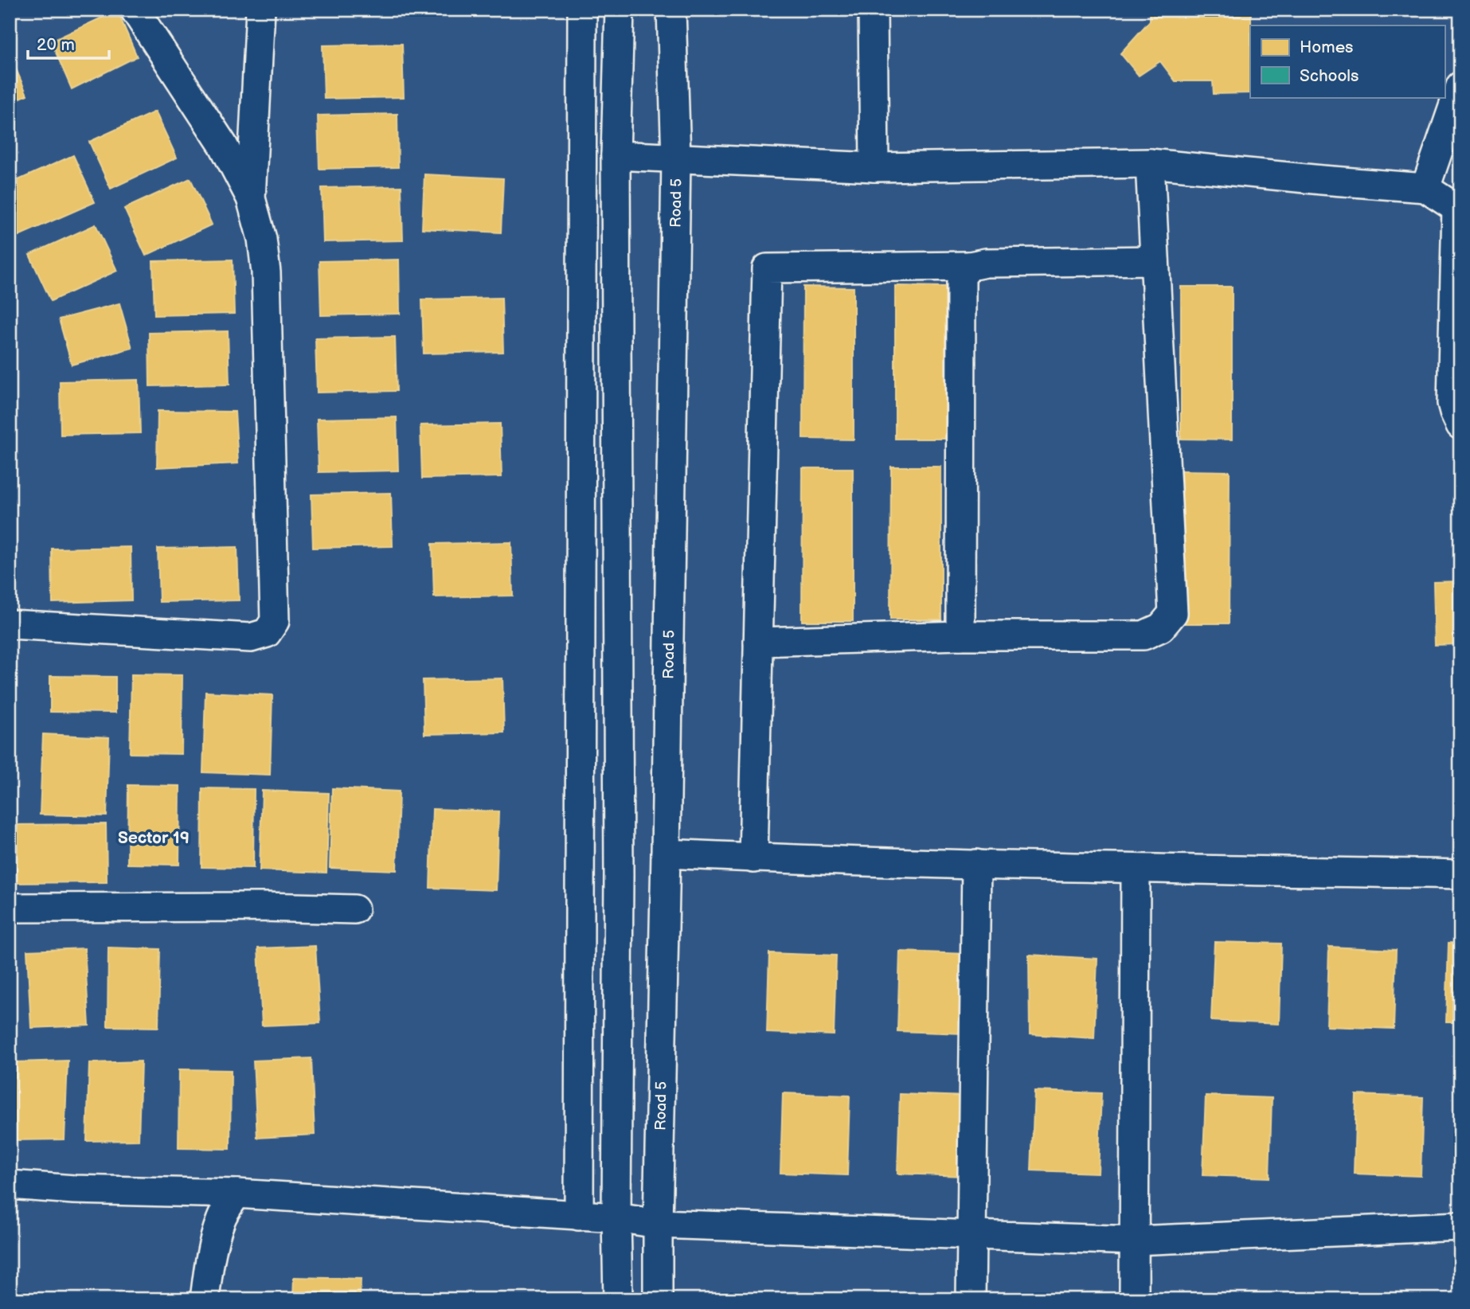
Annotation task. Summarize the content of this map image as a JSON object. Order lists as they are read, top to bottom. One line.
{"streets":{"street":["Road 5"]},"districts":["Sector 19"],"legend":["Homes","Schools"],"scale_bar":"20 m"}
